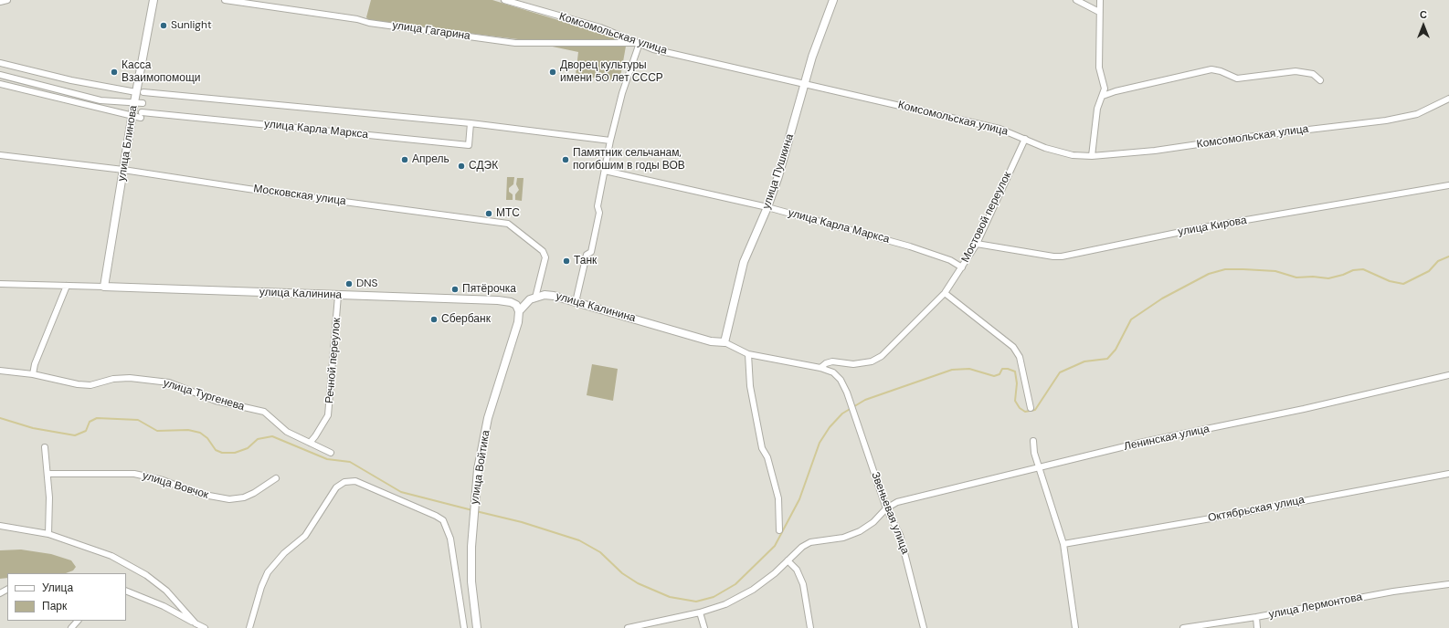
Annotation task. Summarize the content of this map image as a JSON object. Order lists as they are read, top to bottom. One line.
{"streets":{"main road":["улица Блинова","улица Пушкина","улица Калинина","улица Войтика"],"street":["улица Гагарина","Комсомольская улица","улица Карла Маркса","Московская улица","Мостовой переулок","улица Кирова","Речной переулок","улица Тургенева","Ленинская улица","улица Вовчок","Октябрьская улица","Звеньевая улица","улица Лермонтова"]},"crossings":[["улица Гагарина","Комсомольская улица"],["Комсомольская улица","улица Пушкина"],["Комсомольская улица","Мостовой переулок"],["улица Карла Маркса","улица Блинова"],["улица Карла Маркса","улица Пушкина"],["улица Карла Маркса","Мостовой переулок"],["улица Блинова","Московская улица"],["улица Блинова","улица Калинина"],["улица Пушкина","улица Калинина"],["Московская улица","улица Калинина"],["Мостовой переулок","улица Кирова"],["Мостовой переулок","улица Калинина"],["улица Калинина","Речной переулок"],["улица Калинина","улица Войтика"],["улица Калинина","Звеньевая улица"],["Речной переулок","улица Тургенева"],["Ленинская улица","Звеньевая улица"]],"places":["Sunlight","Касса Взаимопомощи","Дворец культуры имени 50 лет СССР","Апрель","Памятник сельчанам, погибшим в годы ВОВ","СДЭК","МТС","Танк","DNS","Пятёрочка","Сбербанк"],"legend":["Улица","Парк"],"north":"top"}
